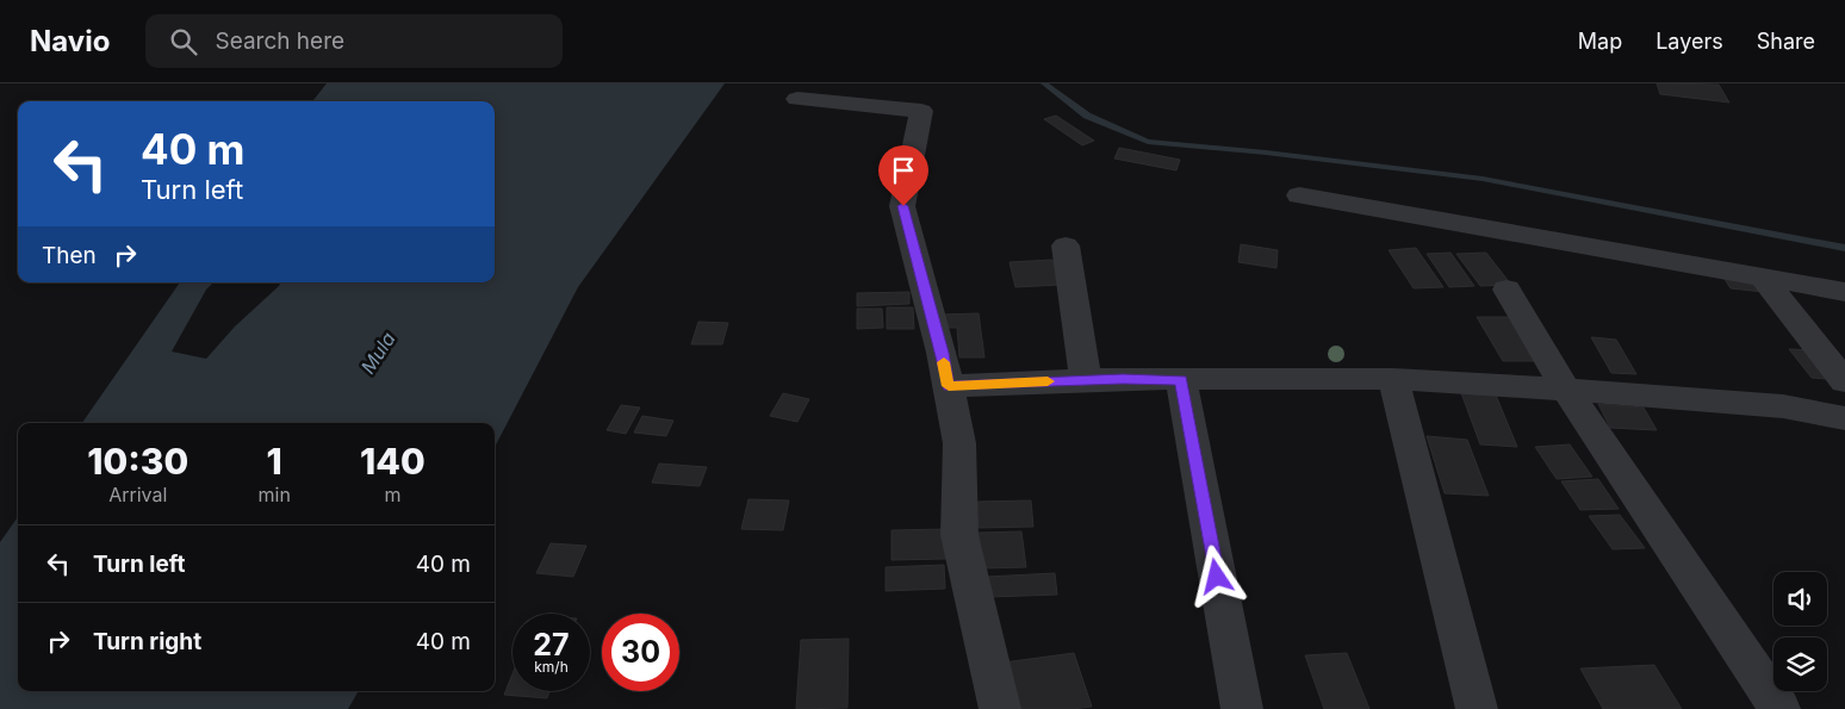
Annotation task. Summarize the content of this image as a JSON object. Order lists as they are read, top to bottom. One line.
{"water":["Mula"],"page":{"header":"Navio","search":"Search here","nav":["Map","Layers","Share"],"turn":["40 m","Turn left"],"then":"Then","eta":["10:30","Arrival","1","min","140","m"],"list":[{"name":"Turn left","value":"40 m"},{"name":"Turn right","value":"40 m"}],"speed":"27 km/h","limit":"30"}}
